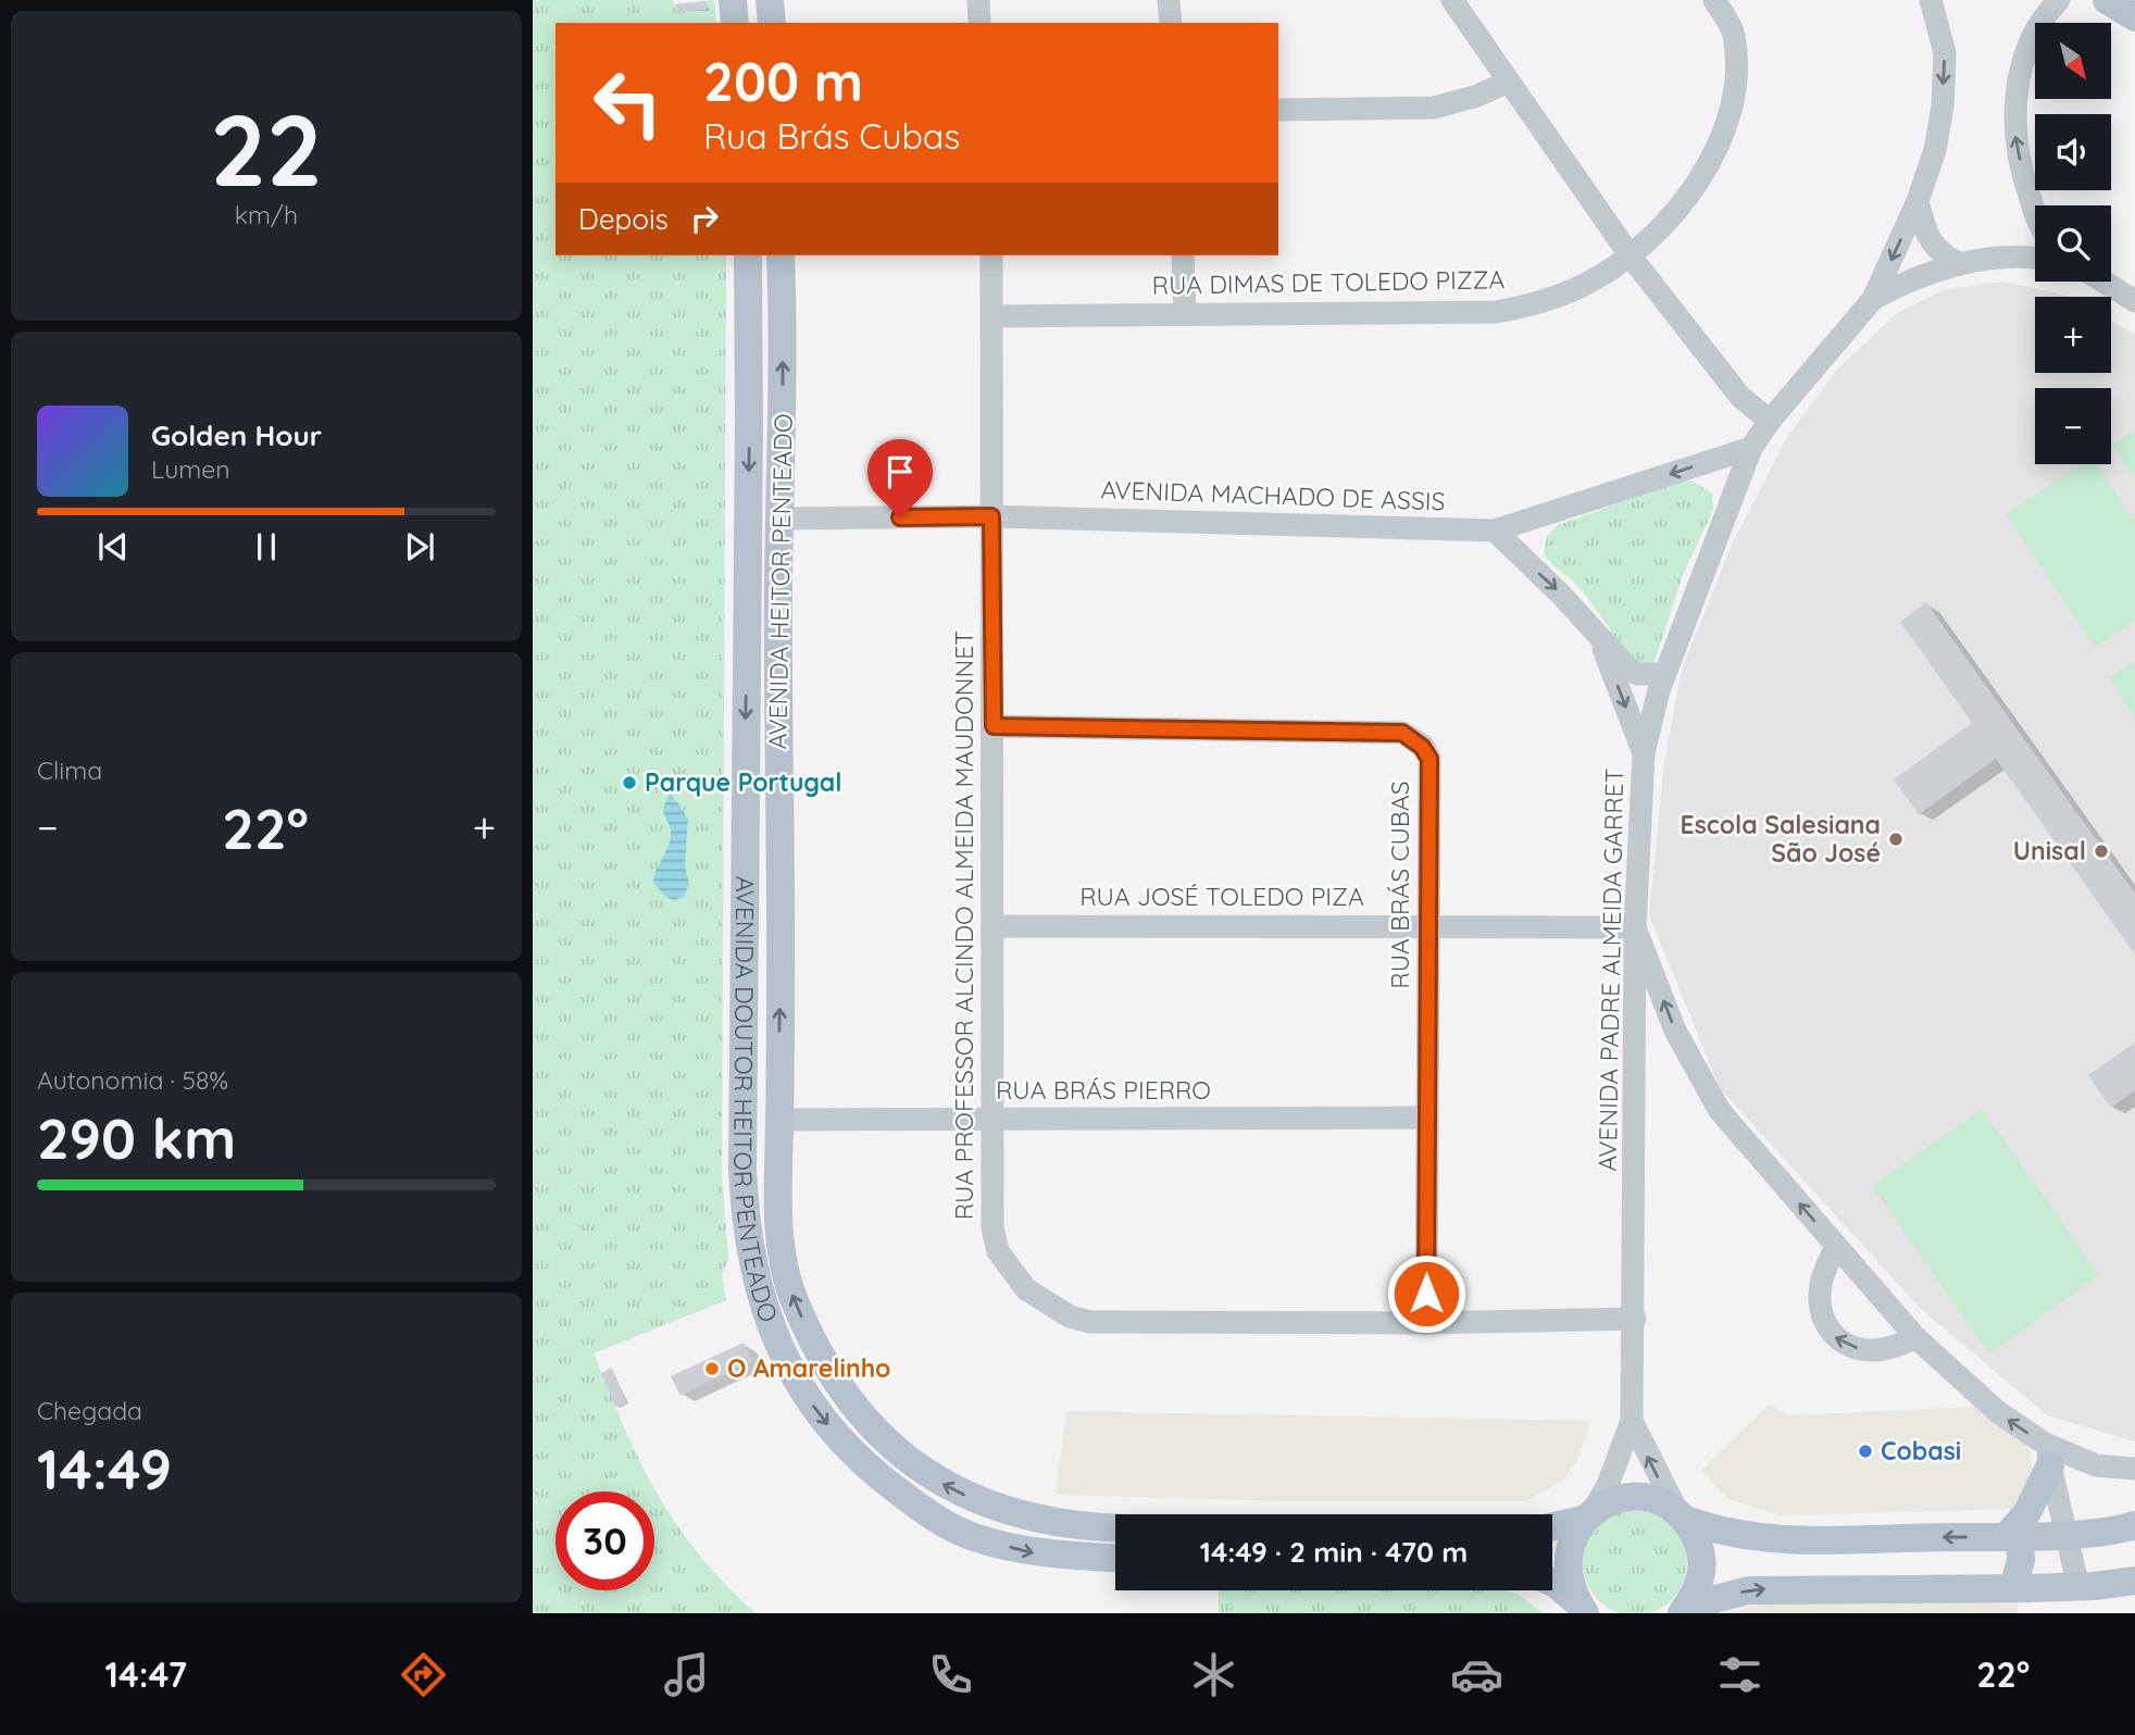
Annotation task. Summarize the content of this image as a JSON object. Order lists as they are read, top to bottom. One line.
{"streets":{"main road":["AVENIDA HEITOR PENTEADO","AVENIDA DOUTOR HEITOR PENTEADO"],"street":["RUA DIMAS DE TOLEDO PIZZA","AVENIDA MACHADO DE ASSIS","RUA BRÁS CUBAS","RUA JOSÉ TOLEDO PIZA","RUA PROFESSOR ALCINDO ALMEIDA MAUDONNET","AVENIDA PADRE ALMEIDA GARRET","RUA BRÁS PIERRO"]},"crossings":[["RUA DIMAS DE TOLEDO PIZZA","RUA PROFESSOR ALCINDO ALMEIDA MAUDONNET"],["AVENIDA MACHADO DE ASSIS","AVENIDA HEITOR PENTEADO"],["AVENIDA MACHADO DE ASSIS","RUA PROFESSOR ALCINDO ALMEIDA MAUDONNET"],["AVENIDA MACHADO DE ASSIS","AVENIDA PADRE ALMEIDA GARRET"],["AVENIDA HEITOR PENTEADO","RUA BRÁS PIERRO"],["AVENIDA HEITOR PENTEADO","AVENIDA DOUTOR HEITOR PENTEADO"],["RUA BRÁS CUBAS","RUA JOSÉ TOLEDO PIZA"],["RUA BRÁS CUBAS","RUA PROFESSOR ALCINDO ALMEIDA MAUDONNET"],["RUA BRÁS CUBAS","RUA BRÁS PIERRO"],["RUA JOSÉ TOLEDO PIZA","RUA PROFESSOR ALCINDO ALMEIDA MAUDONNET"],["RUA JOSÉ TOLEDO PIZA","AVENIDA PADRE ALMEIDA GARRET"],["RUA PROFESSOR ALCINDO ALMEIDA MAUDONNET","AVENIDA PADRE ALMEIDA GARRET"],["RUA PROFESSOR ALCINDO ALMEIDA MAUDONNET","RUA BRÁS PIERRO"],["RUA BRÁS PIERRO","AVENIDA DOUTOR HEITOR PENTEADO"]],"places":["Parque Portugal","Escola Salesiana São José","Unisal","O Amarelinho","Cobasi"],"north":"bottom right","page":{"tile":[["22","km/h"],"Clima",["Autonomia · 58%","290 km"],["Chegada","14:49"]],"map_buttons":["+","−"],"turn":["200 m","Rua Brás Cubas"],"then":"Depois","song":["Golden Hour","Lumen"],"heat":["−","22°","+"],"limit":"30","trip":"14:49 · 2 min · 470 m","tabs":["14:47","22°"]}}
